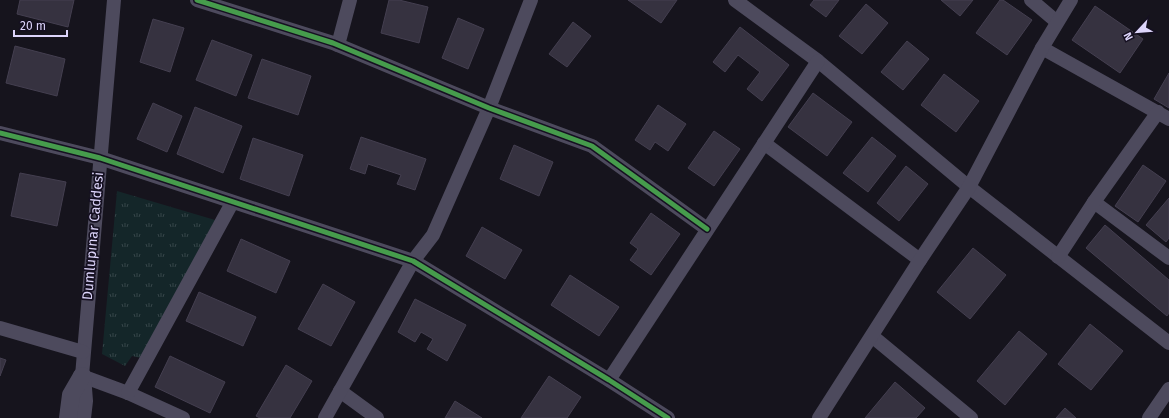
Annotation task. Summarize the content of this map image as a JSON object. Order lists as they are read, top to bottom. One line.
{"streets":{"street":["Dumlupınar Caddesi"]},"scale_bar":"20 m","north":"bottom left"}
